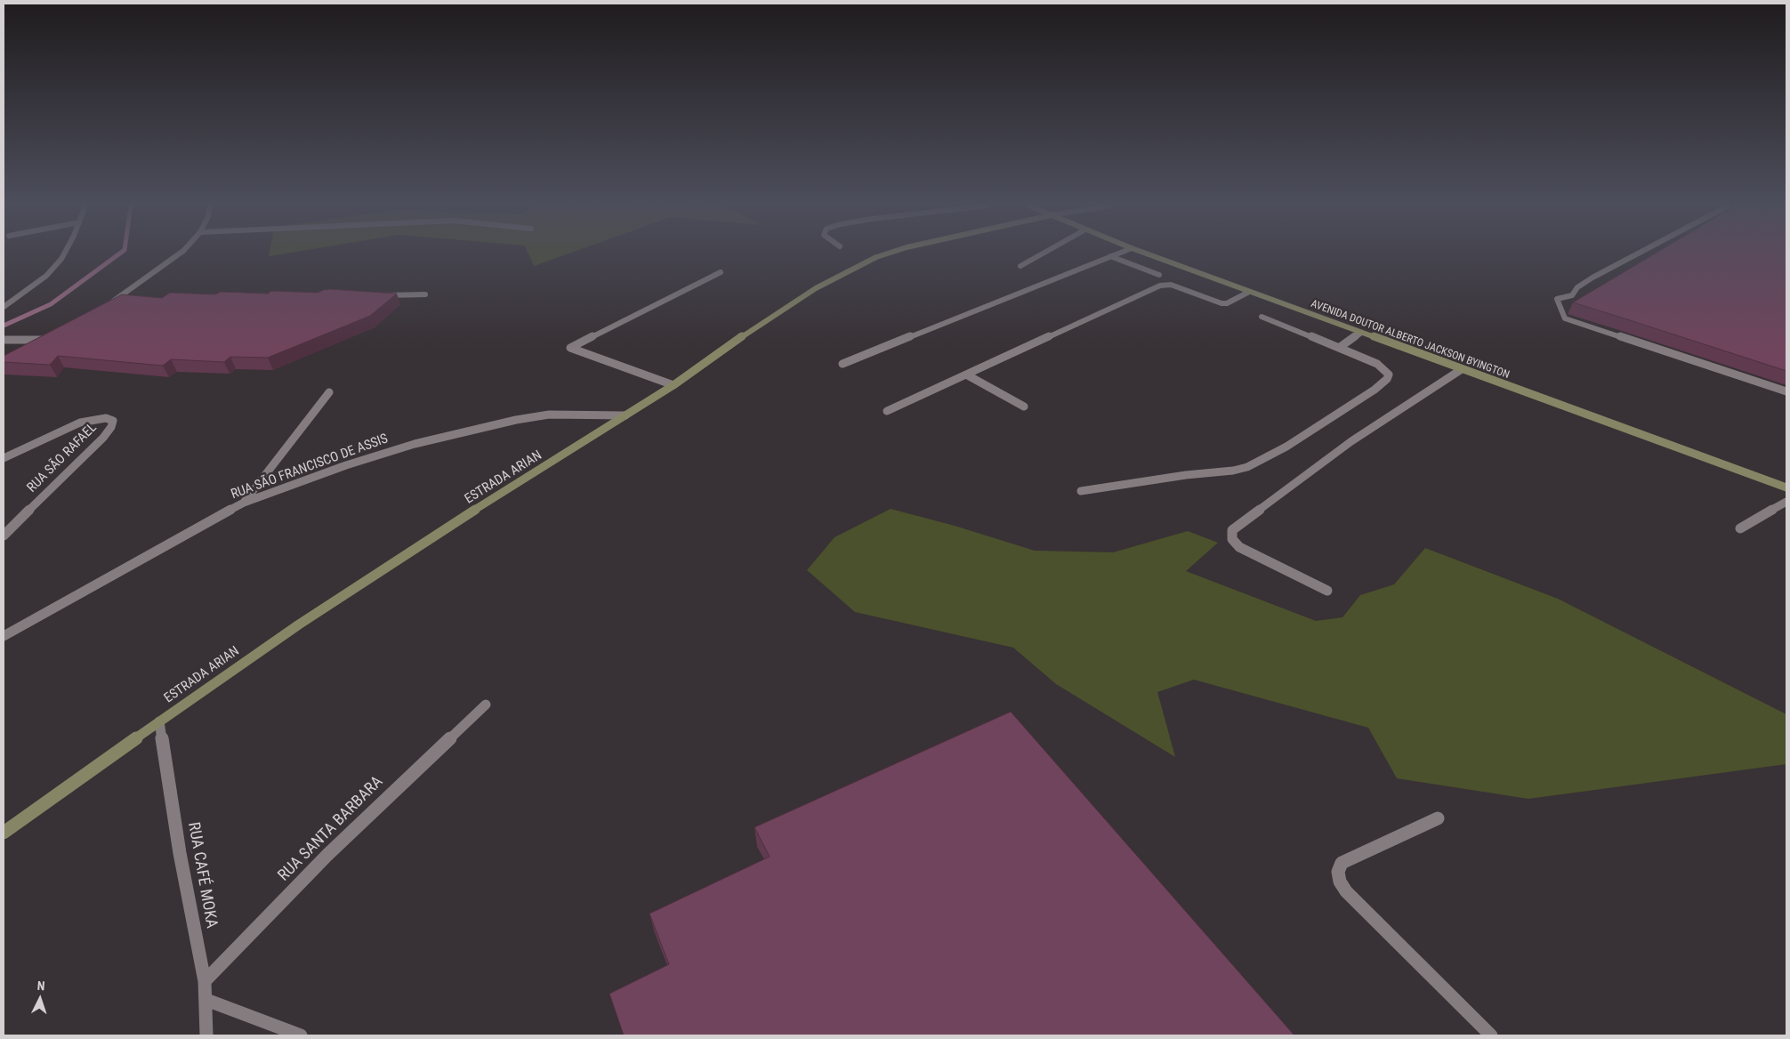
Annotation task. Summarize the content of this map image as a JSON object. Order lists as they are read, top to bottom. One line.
{"streets":{"street":["AVENIDA DOUTOR ALBERTO JACKSON BYINGTON","RUA SÃO RAFAEL","RUA SÃO FRANCISCO DE ASSIS","ESTRADA ARIAN","RUA SANTA BARBARA","RUA CAFÉ MOKA"]},"crossings":[["RUA SÃO FRANCISCO DE ASSIS","ESTRADA ARIAN"],["ESTRADA ARIAN","RUA CAFÉ MOKA"],["RUA SANTA BARBARA","RUA CAFÉ MOKA"]],"north":"top"}
